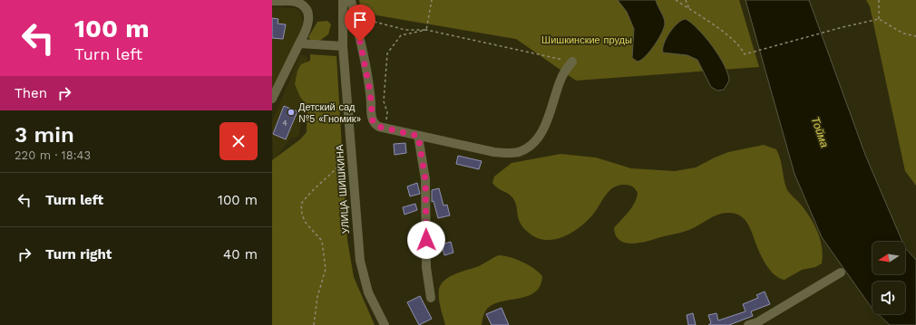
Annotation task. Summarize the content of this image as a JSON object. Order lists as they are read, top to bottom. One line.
{"streets":{"street":["УЛИЦА ШИШКИНА"]},"water":["Тойма"],"parks":["Шишкинские пруды"],"places":["Детский сад №5 «Гномик»"],"house_numbers":["4"],"north":"left","page":{"turn":["100 m","Turn left"],"then":"Then","heading":["3 min","220 m · 18:43"],"list":[{"name":"Turn left","value":"100 m"},{"name":"Turn right","value":"40 m"}]}}
